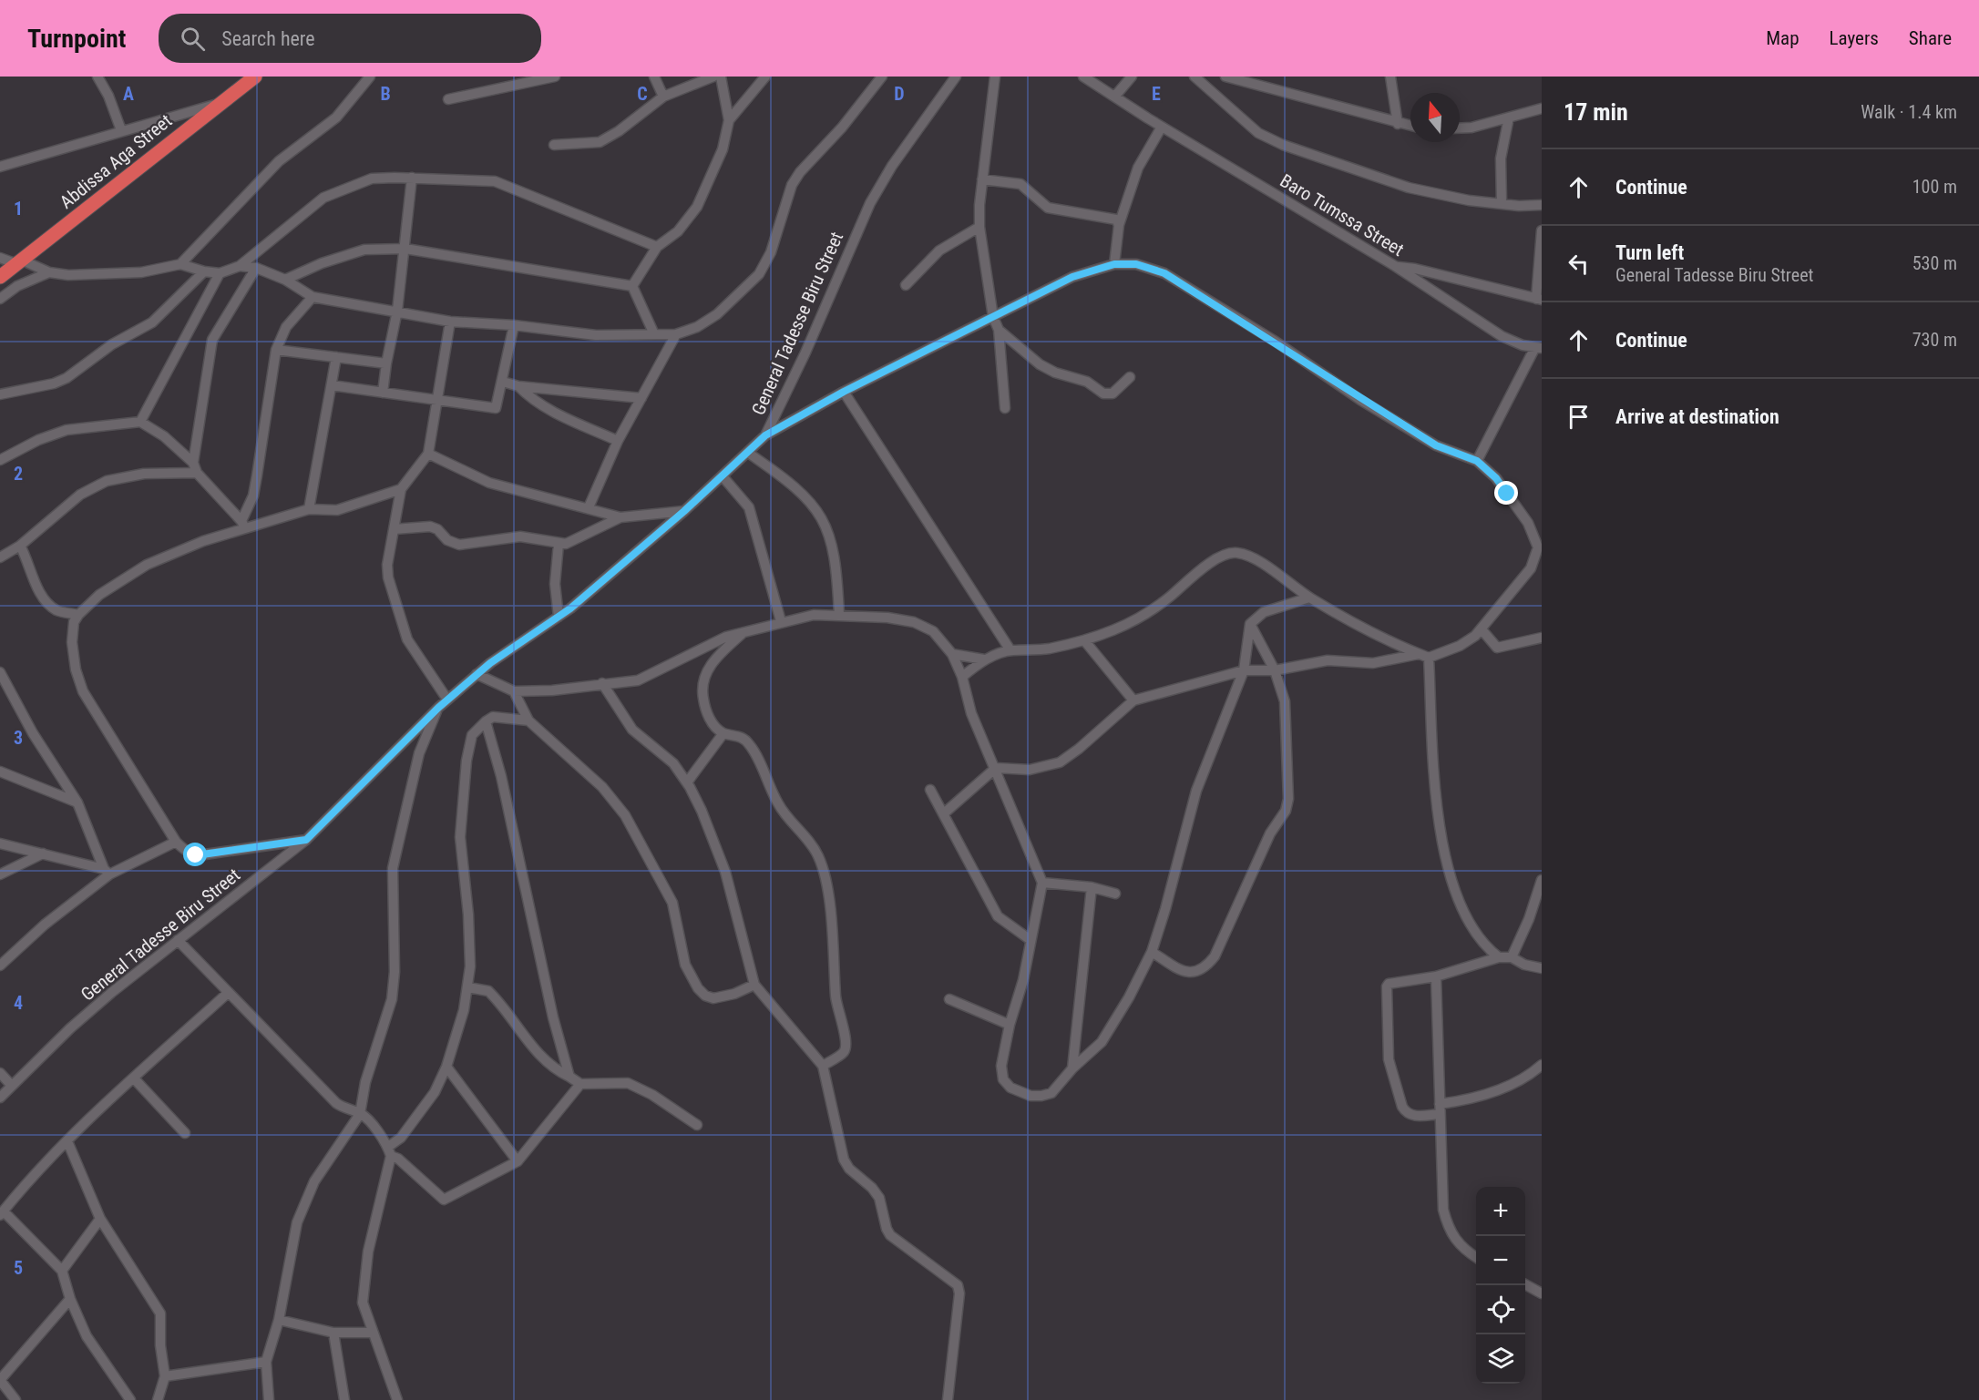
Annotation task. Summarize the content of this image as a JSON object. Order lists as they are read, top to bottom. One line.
{"streets":{"highway":["Abdissa Aga Street"],"street":["Baro Tumssa Street","General Tadesse Biru Street"]},"north":"top","page":{"header":"Turnpoint","search":"Search here","nav":["Map","Layers","Share"],"heading":["17 min","Walk · 1.4 km"],"list":[["Continue","100 m"],["Turn left","General Tadesse Biru Street","530 m"],["Continue","730 m"],"Arrive at destination"],"map_buttons":["+","−"]},"grid":{"columns":["A","B","C","D","E"],"rows":["1","2","3","4","5"]}}
